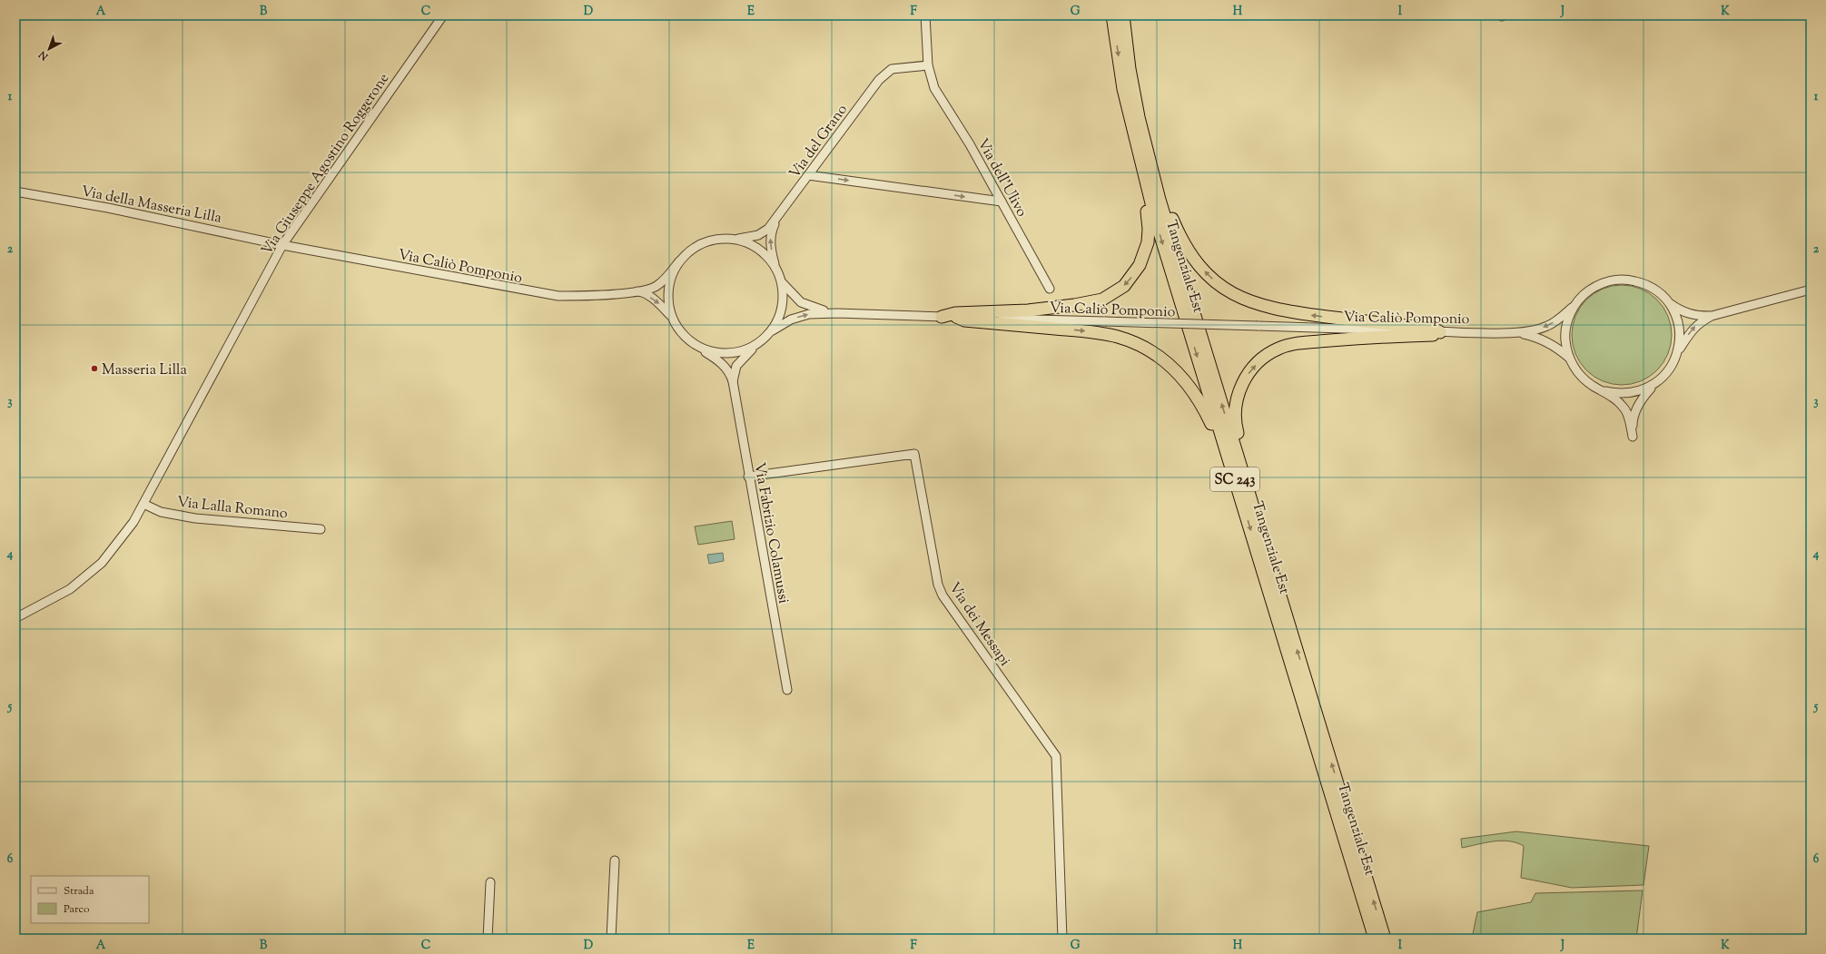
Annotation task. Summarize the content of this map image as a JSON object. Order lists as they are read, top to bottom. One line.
{"streets":{"highway":["Tangenziale Est","SC 243"],"street":["Via del Grano","Via Giuseppe Agostino Roggerone","Via dell'Ulivo","Via della Masseria Lilla","Via Caliò Pomponio","Via Lalla Romano","Via Fabrizio Colamussi","Via dei Messapi"]},"crossings":[["Via del Grano","Via dell'Ulivo"],["Via Giuseppe Agostino Roggerone","Via della Masseria Lilla"],["Via Giuseppe Agostino Roggerone","Via Caliò Pomponio"],["Via Giuseppe Agostino Roggerone","Via Lalla Romano"],["Via della Masseria Lilla","Via Caliò Pomponio"],["Via Fabrizio Colamussi","Via dei Messapi"]],"places":["Masseria Lilla"],"legend":["Strada","Parco"],"north":"bottom left","grid":{"columns":["A","B","C","D","E","F","G","H","I","J","K"],"rows":["1","2","3","4","5","6"]}}
